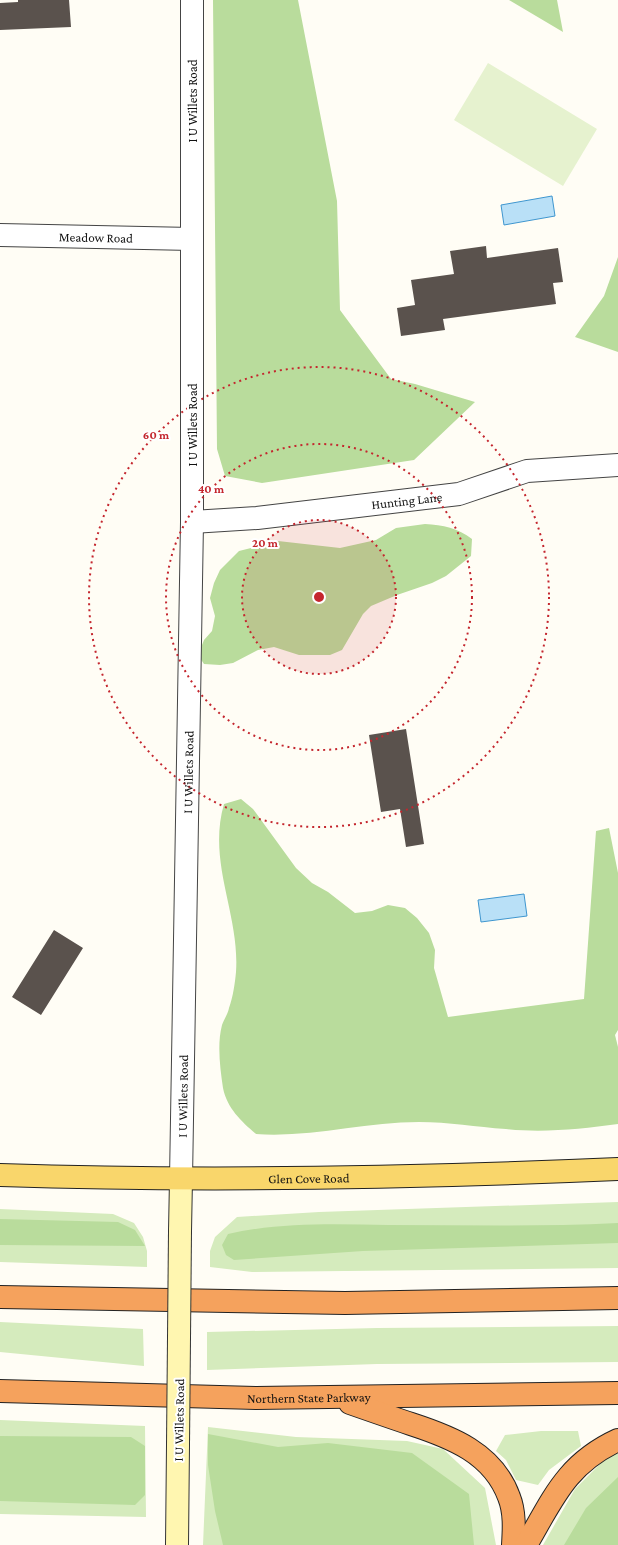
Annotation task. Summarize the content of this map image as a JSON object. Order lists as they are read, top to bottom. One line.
{"streets":{"highway":["Northern State Parkway"],"main road":["I U Willets Road","Glen Cove Road"],"street":["Meadow Road","Hunting Lane"]},"crossings":[["I U Willets Road","Meadow Road"],["I U Willets Road","Hunting Lane"],["I U Willets Road","Glen Cove Road"]],"rings":["60 m","40 m","20 m"]}
